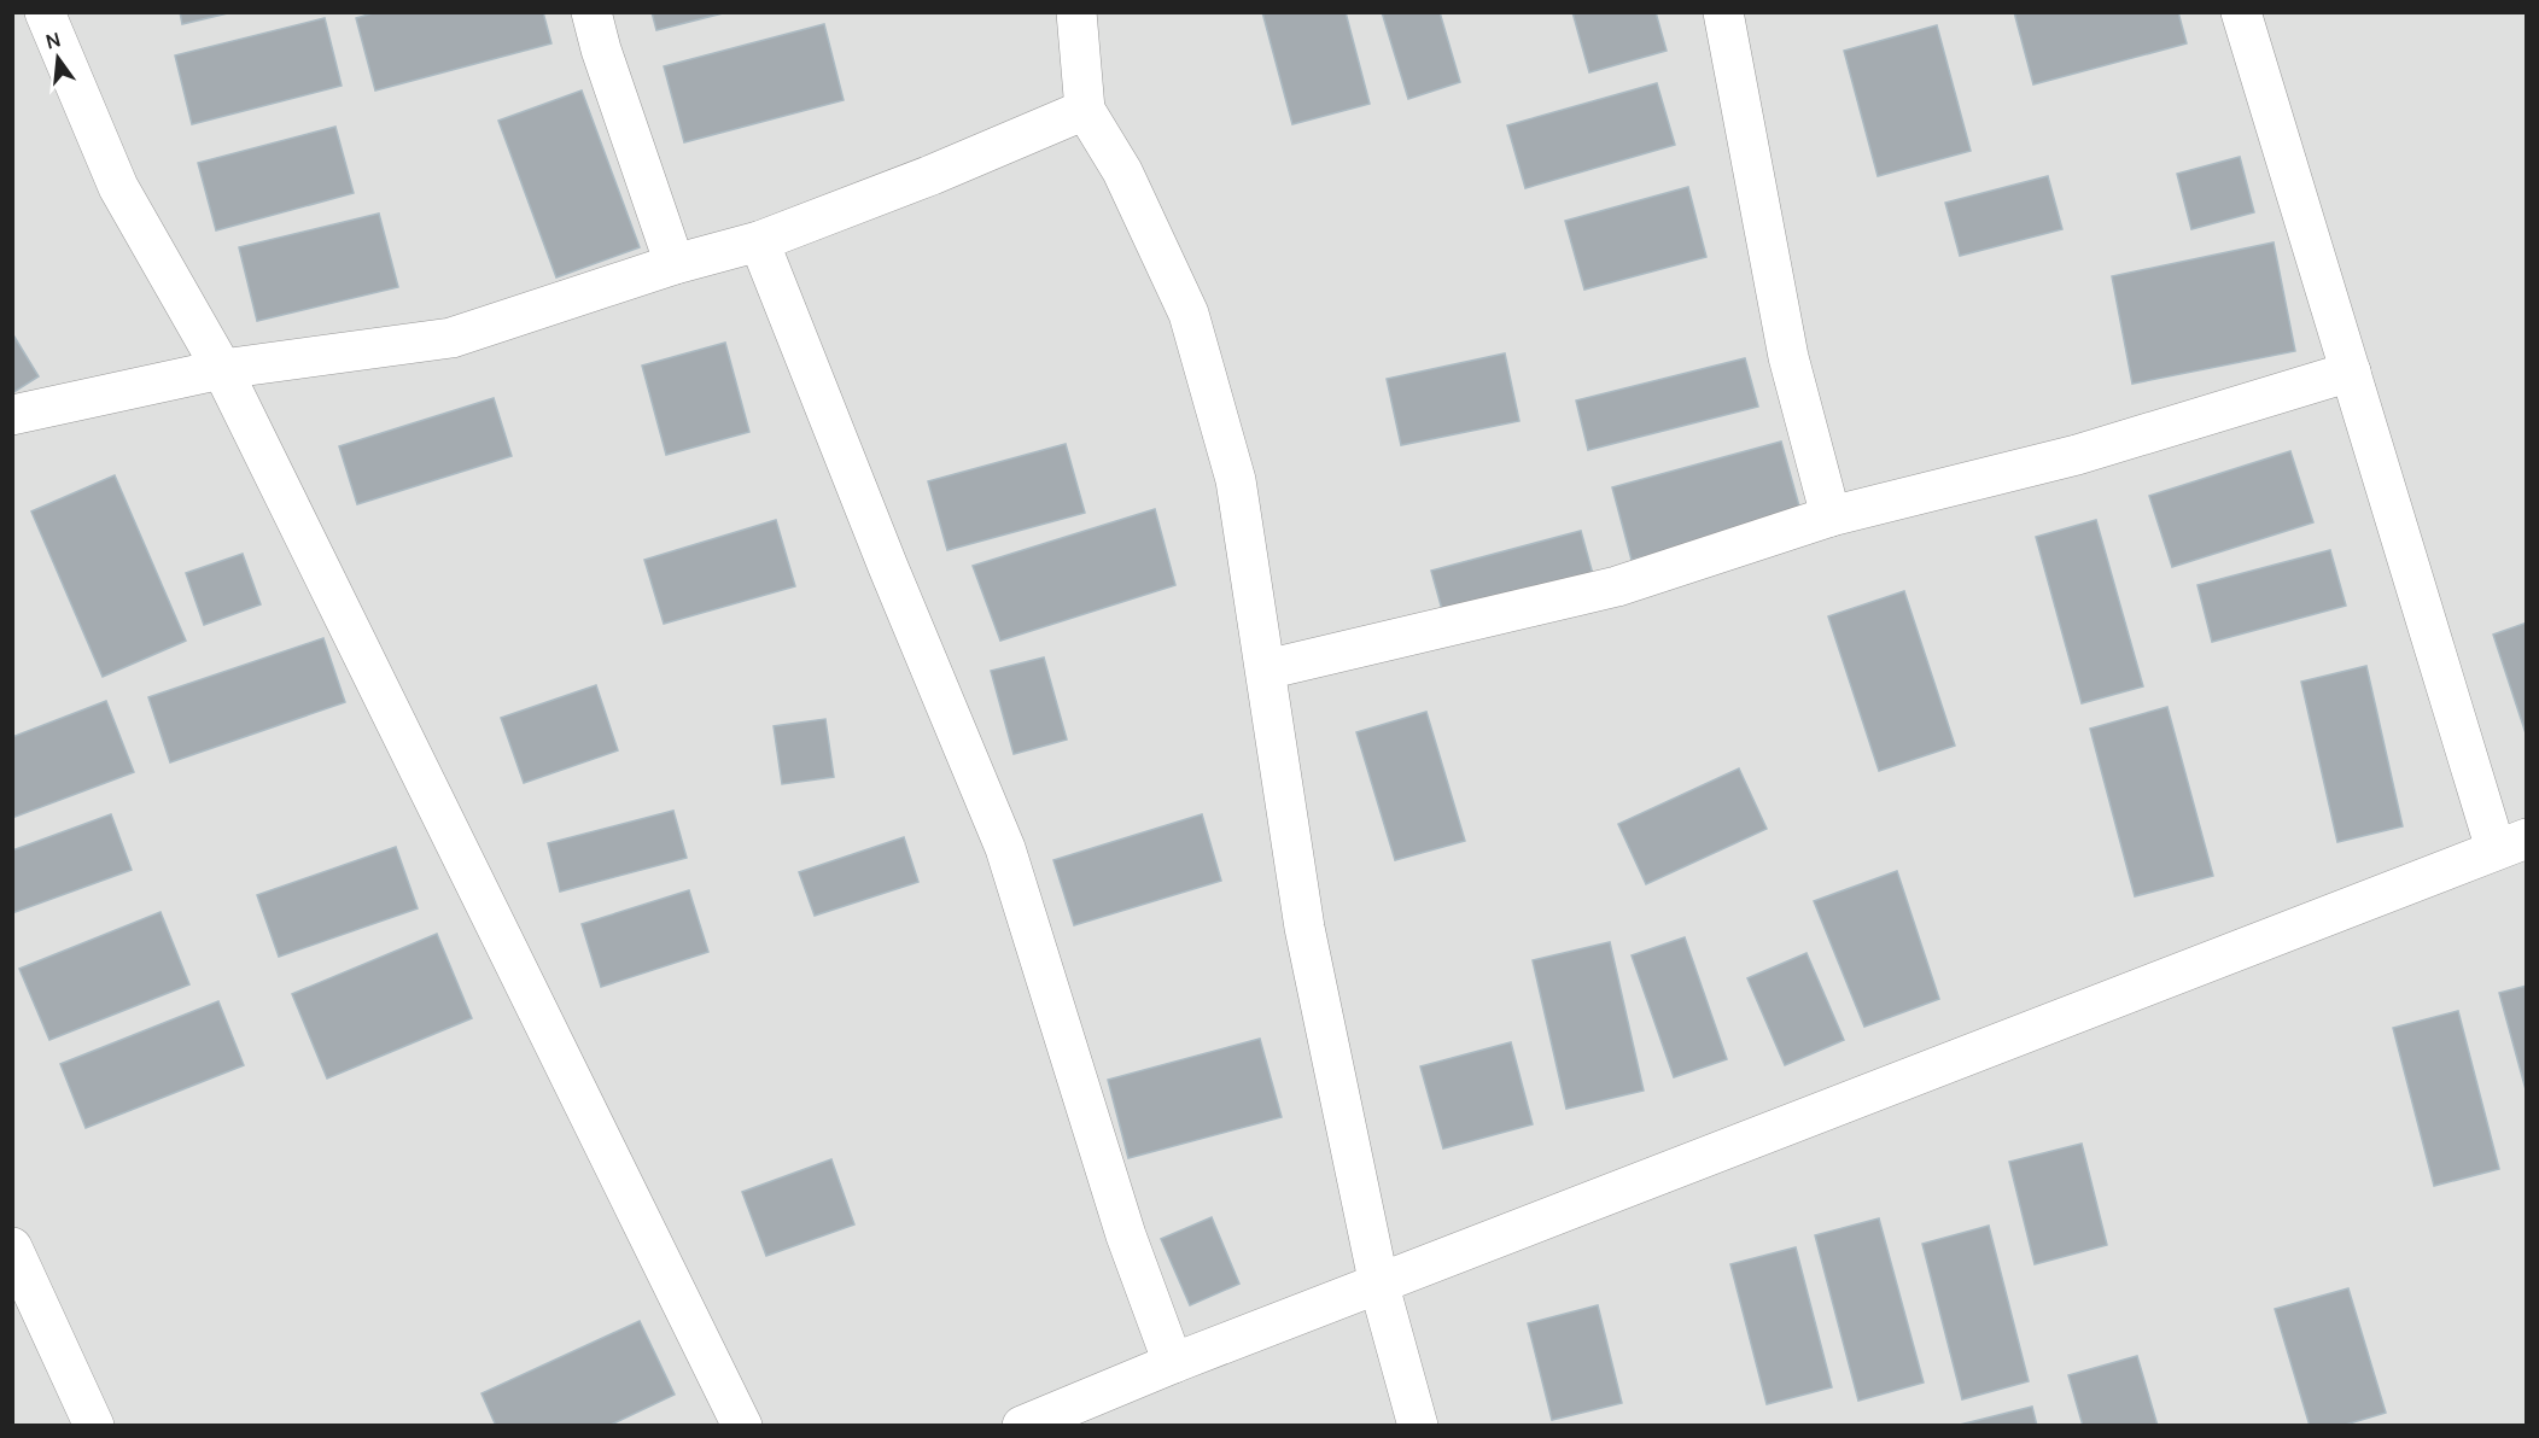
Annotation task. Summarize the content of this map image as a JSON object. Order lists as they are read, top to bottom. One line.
{"north":"top"}
